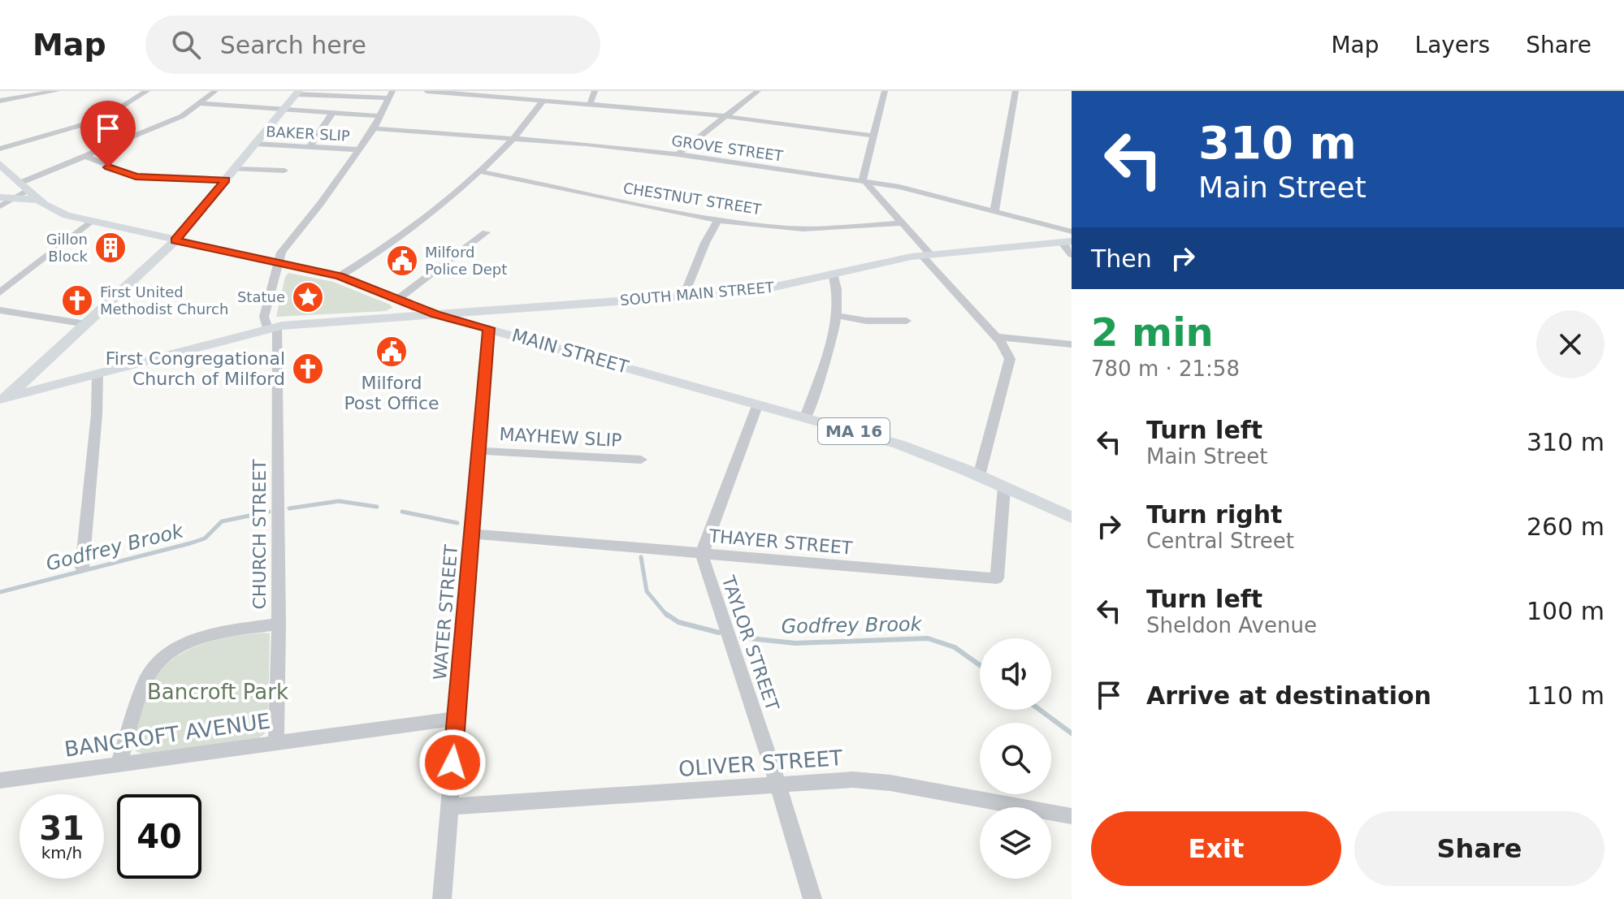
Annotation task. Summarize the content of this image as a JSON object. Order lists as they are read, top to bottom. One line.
{"streets":{"main road":["SOUTH MAIN STREET","MAIN STREET","MA 16"],"street":["BAKER SLIP","GROVE STREET","CHESTNUT STREET","MAYHEW SLIP","CHURCH STREET","THAYER STREET","WATER STREET","TAYLOR STREET","BANCROFT AVENUE","OLIVER STREET"]},"crossings":[["BAKER SLIP","CHURCH STREET"],["GROVE STREET","CHURCH STREET"],["SOUTH MAIN STREET","MAIN STREET"],["SOUTH MAIN STREET","CHURCH STREET"],["MAIN STREET","CHURCH STREET"],["MAIN STREET","THAYER STREET"],["MAIN STREET","WATER STREET"],["MAYHEW SLIP","WATER STREET"],["CHURCH STREET","BANCROFT AVENUE"],["THAYER STREET","WATER STREET"],["THAYER STREET","TAYLOR STREET"],["WATER STREET","BANCROFT AVENUE"],["WATER STREET","OLIVER STREET"],["TAYLOR STREET","OLIVER STREET"]],"water":["Godfrey Brook"],"parks":["Bancroft Park"],"places":{"building":["Gillon Block"],"public building":["Milford Police Dept","Milford Post Office"],"place":["Statue"],"church":["First United Methodist Church","First Congregational Church of Milford"]},"page":{"header":"Map","search":"Search here","nav":["Map","Layers","Share"],"turn":["310 m","Main Street"],"then":"Then","heading":["2 min","780 m · 21:58"],"list":[{"name":"Turn left","note":"Main Street","value":"310 m"},{"name":"Turn right","note":"Central Street","value":"260 m"},{"name":"Turn left","note":"Sheldon Avenue","value":"100 m"},{"name":"Arrive at destination","value":"110 m"}],"speed":"31 km/h","limit":"40","buttons":["Exit","Share"]}}
